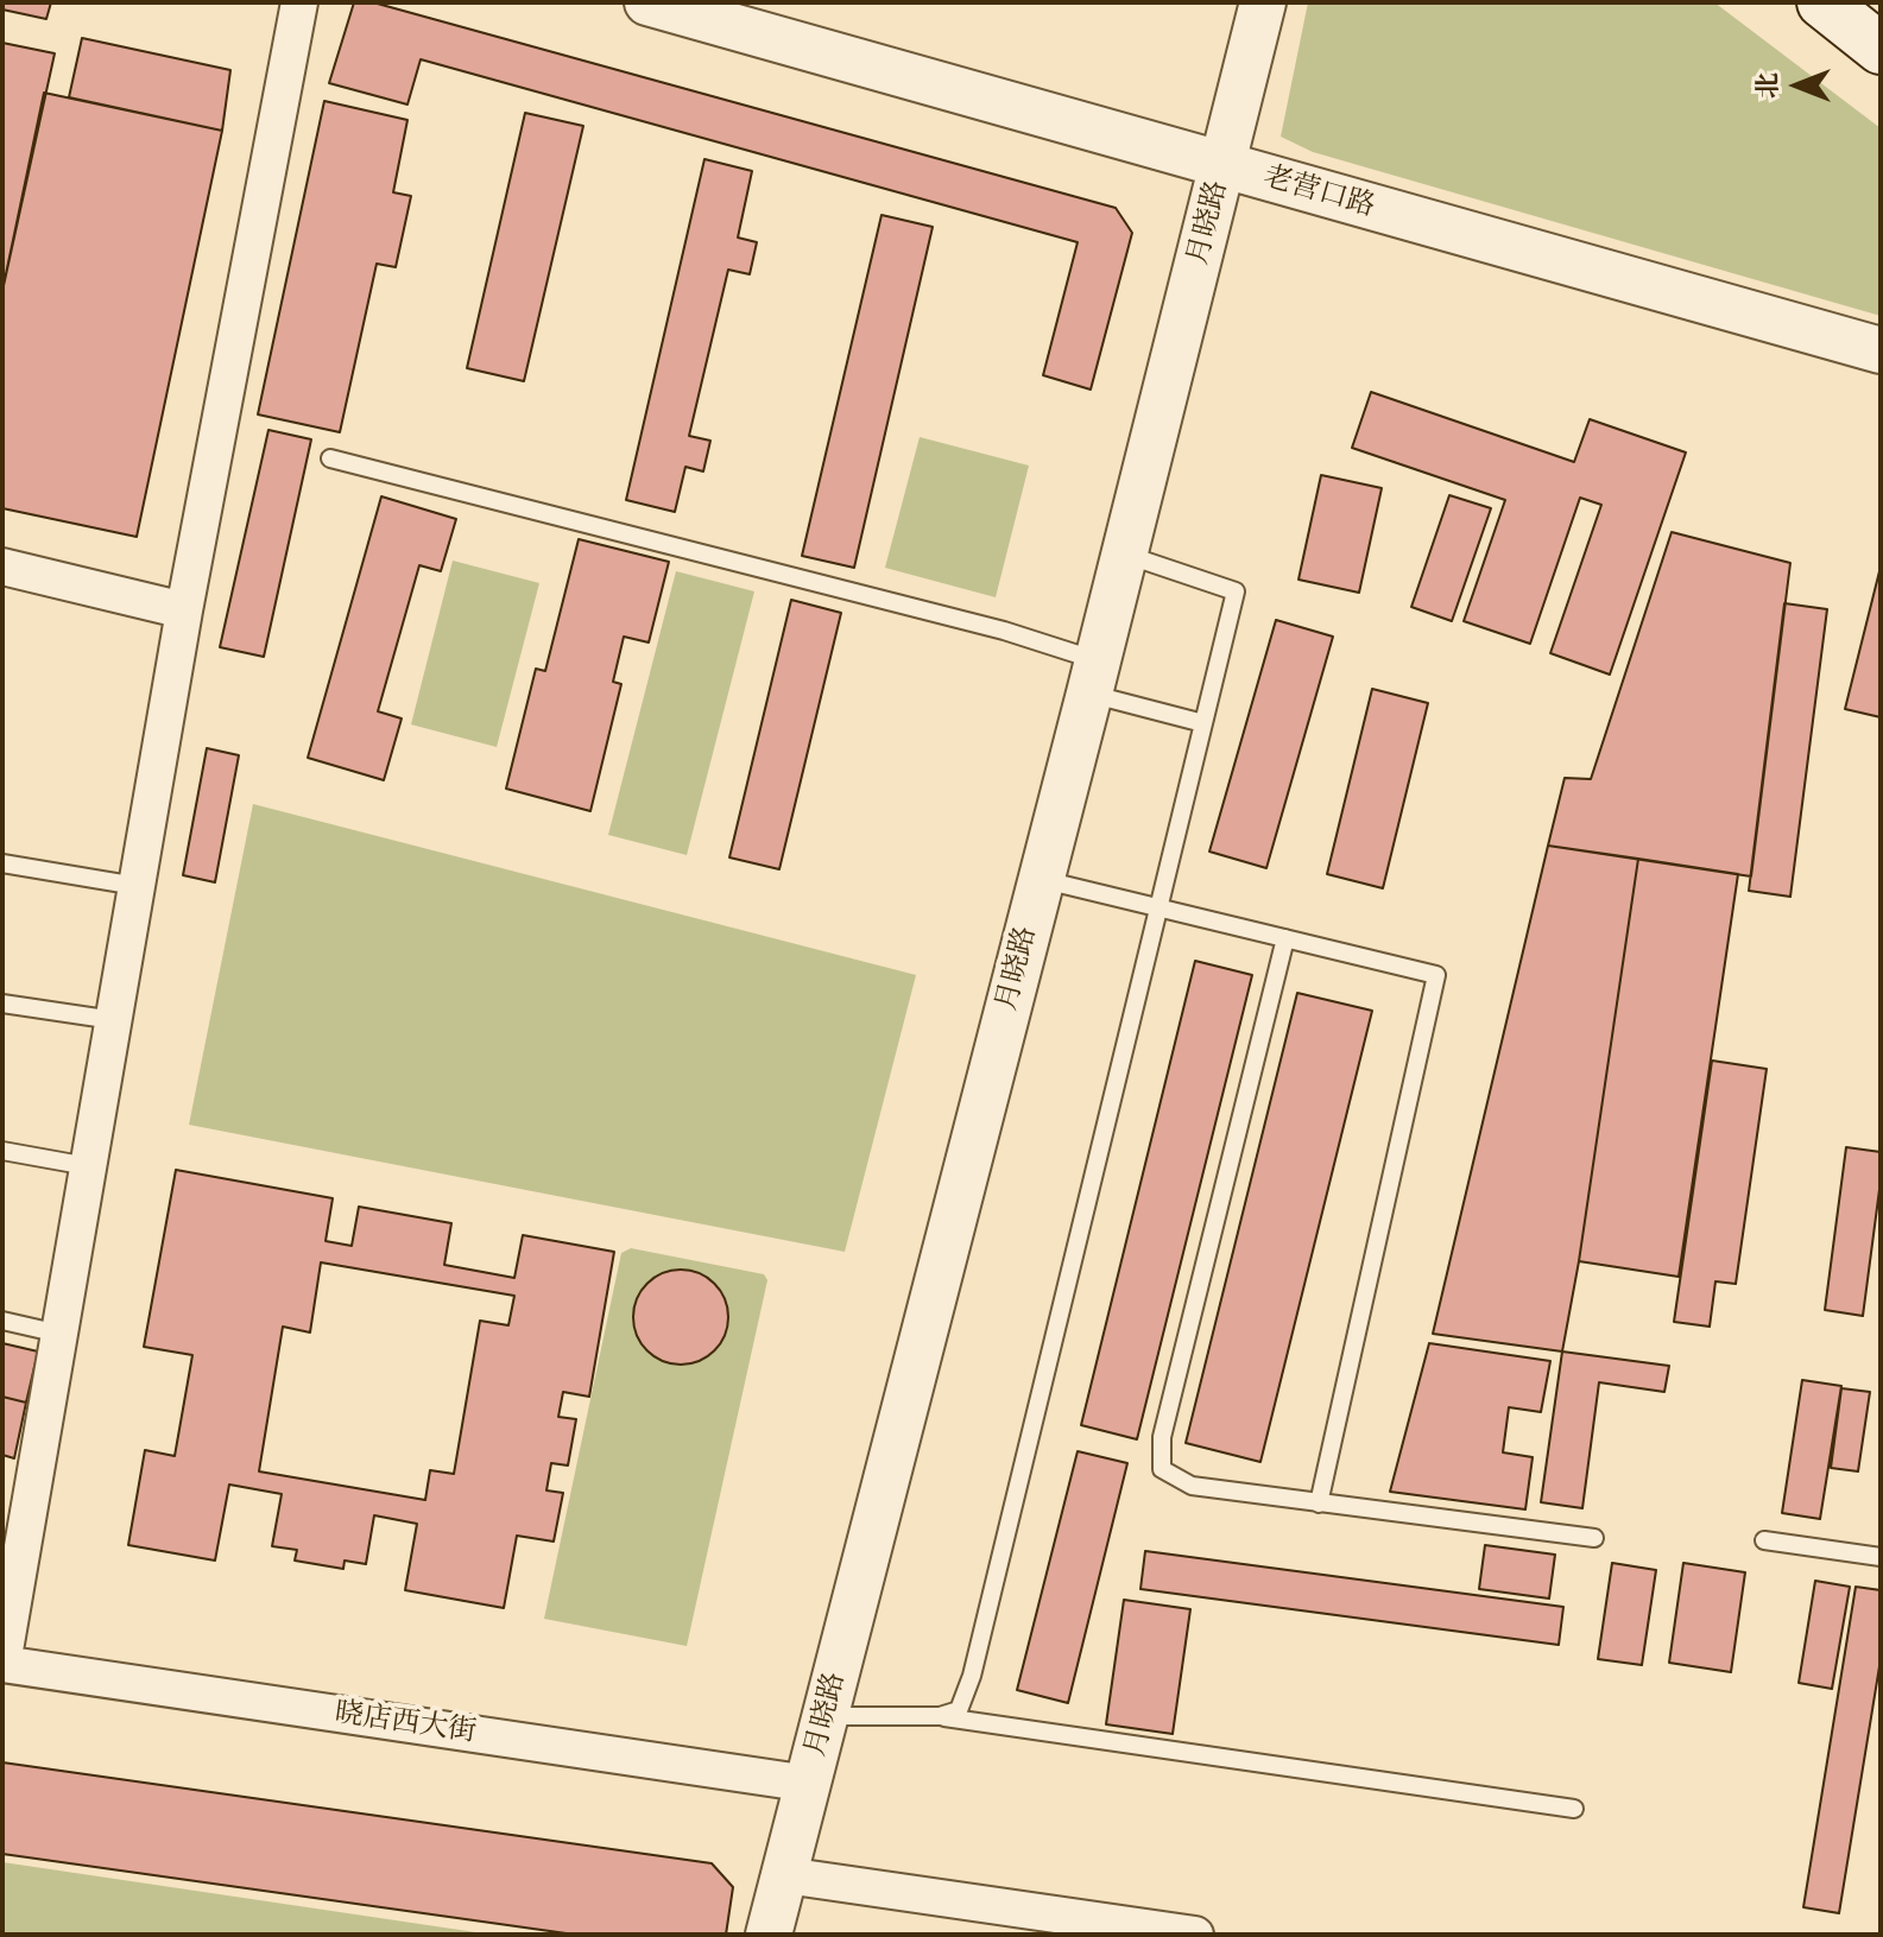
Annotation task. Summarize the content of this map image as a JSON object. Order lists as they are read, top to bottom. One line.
{"streets":{"street":["老营口路","月晓路","晓店西大街"]},"crossings":[["老营口路","月晓路"],["月晓路","晓店西大街"]],"north":"left"}
